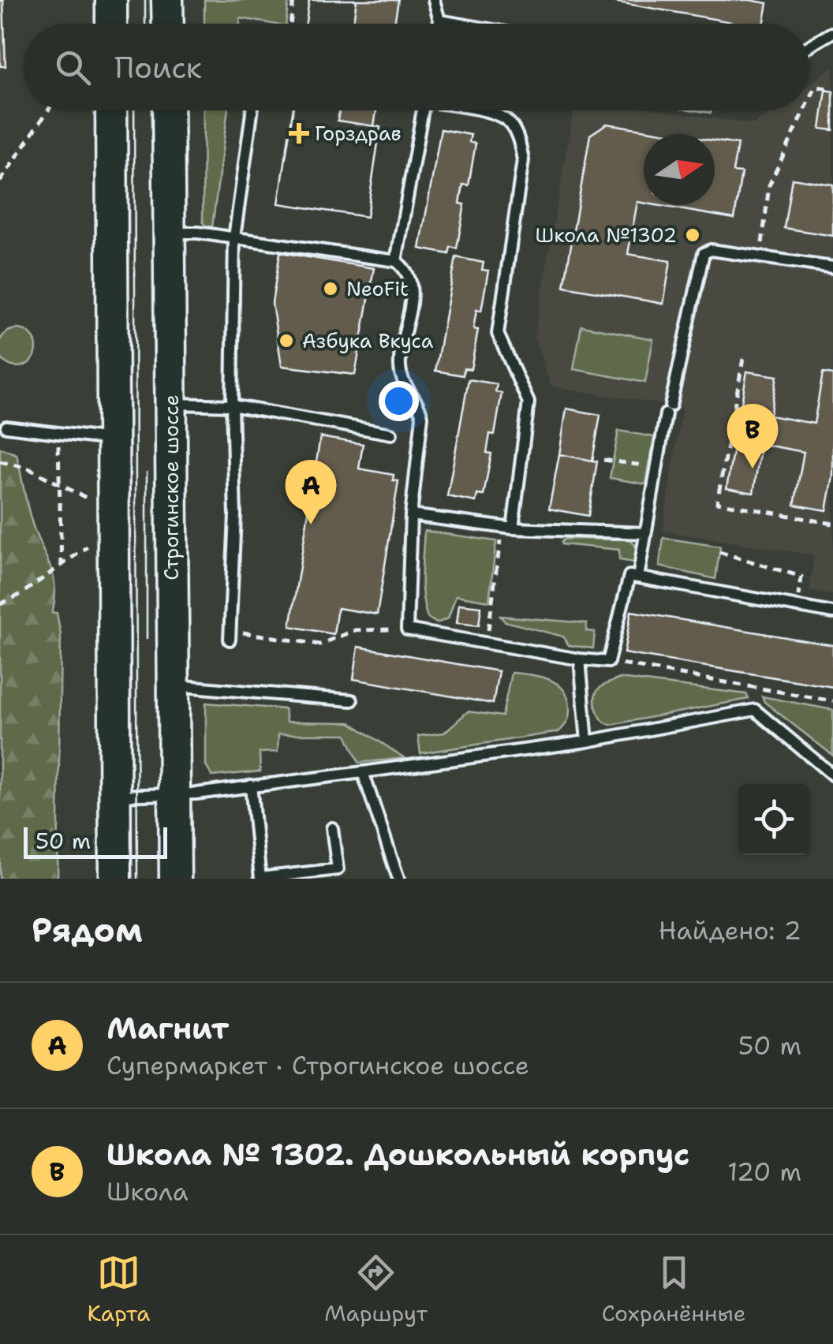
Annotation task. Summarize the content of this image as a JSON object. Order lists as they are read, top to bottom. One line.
{"streets":{"main road":["Строгинское шоссе"]},"places":{"health":["Горздрав"],"other":["Школа №1302","NeoFit","Азбука Вкуса"]},"scale_bar":"50 m","north":"right","page":{"search":"Поиск","pins":["B","A"],"scale":"50 m","heading":["Рядом","Найдено: 2"],"list":[{"mark":"A","name":"Магнит","note":"Супермаркет · Строгинское шоссе","value":"50 m"},{"mark":"B","name":"Школа № 1302. Дошкольный корпус","note":"Школа","value":"120 m"}],"nav":["Карта","Маршрут","Сохранённые"]}}
